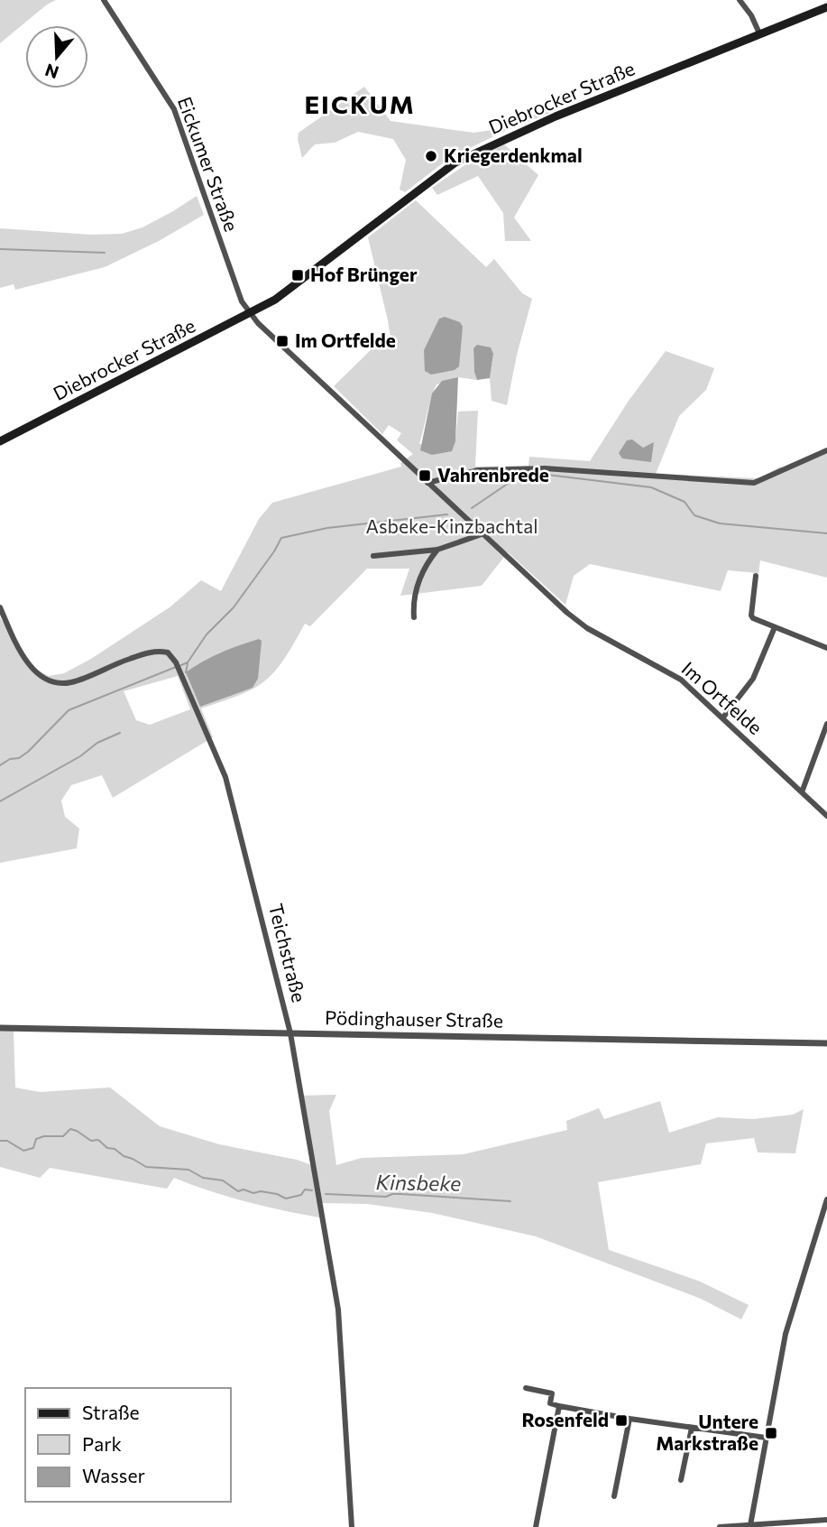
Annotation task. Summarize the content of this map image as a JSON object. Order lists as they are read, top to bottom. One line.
{"streets":{"main road":["Diebrocker Straße"],"street":["Eickumer Straße","Im Ortfelde","Teichstraße","Pödinghauser Straße"]},"crossings":[["Diebrocker Straße","Eickumer Straße"],["Diebrocker Straße","Im Ortfelde"],["Eickumer Straße","Im Ortfelde"],["Teichstraße","Pödinghauser Straße"]],"districts":["EICKUM"],"water":["Kinsbeke"],"parks":["Asbeke-Kinzbachtal"],"places":{"other":["Kriegerdenkmal"],"transit":["Hof Brünger","Im Ortfelde","Vahrenbrede","Rosenfeld","Untere Markstraße"]},"legend":["Straße","Park","Wasser"],"north":"bottom"}
